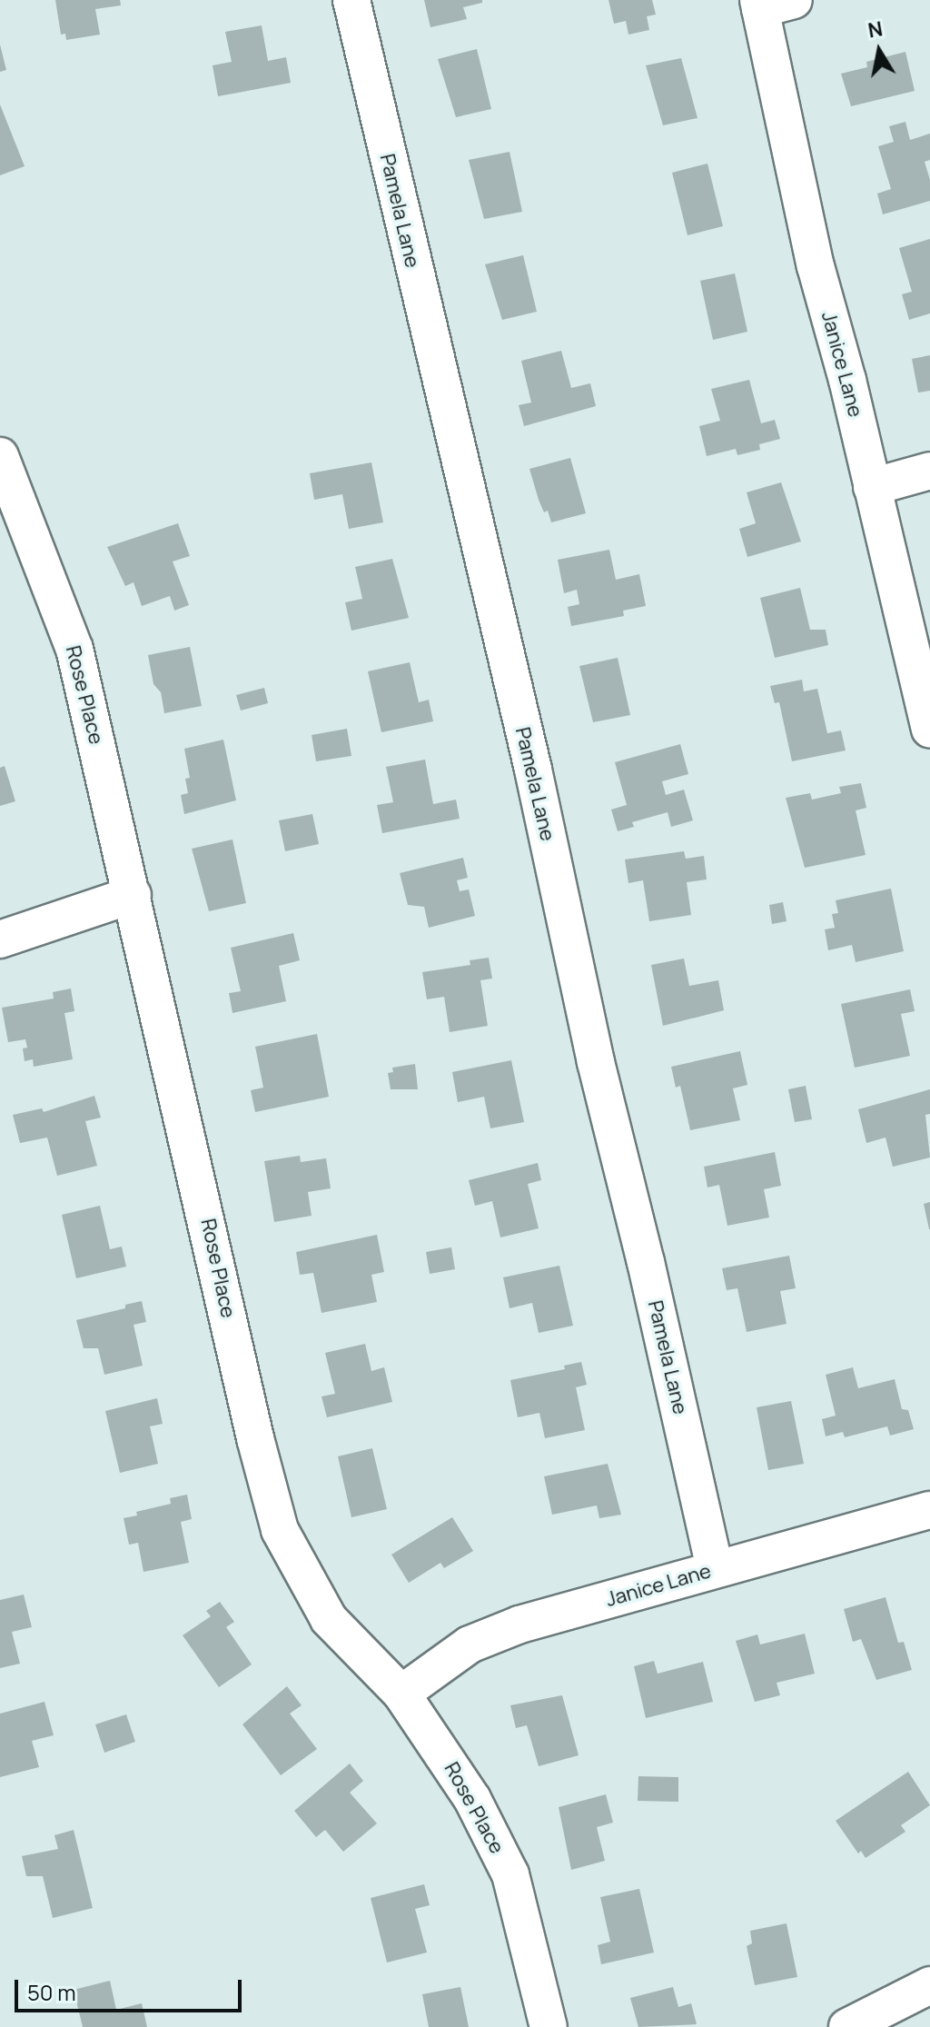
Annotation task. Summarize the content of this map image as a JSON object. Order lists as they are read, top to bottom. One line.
{"streets":{"street":["Pamela Lane","Janice Lane","Rose Place"]},"crossings":[["Pamela Lane","Janice Lane"],["Janice Lane","Rose Place"]],"scale_bar":"50 m","north":"top"}
